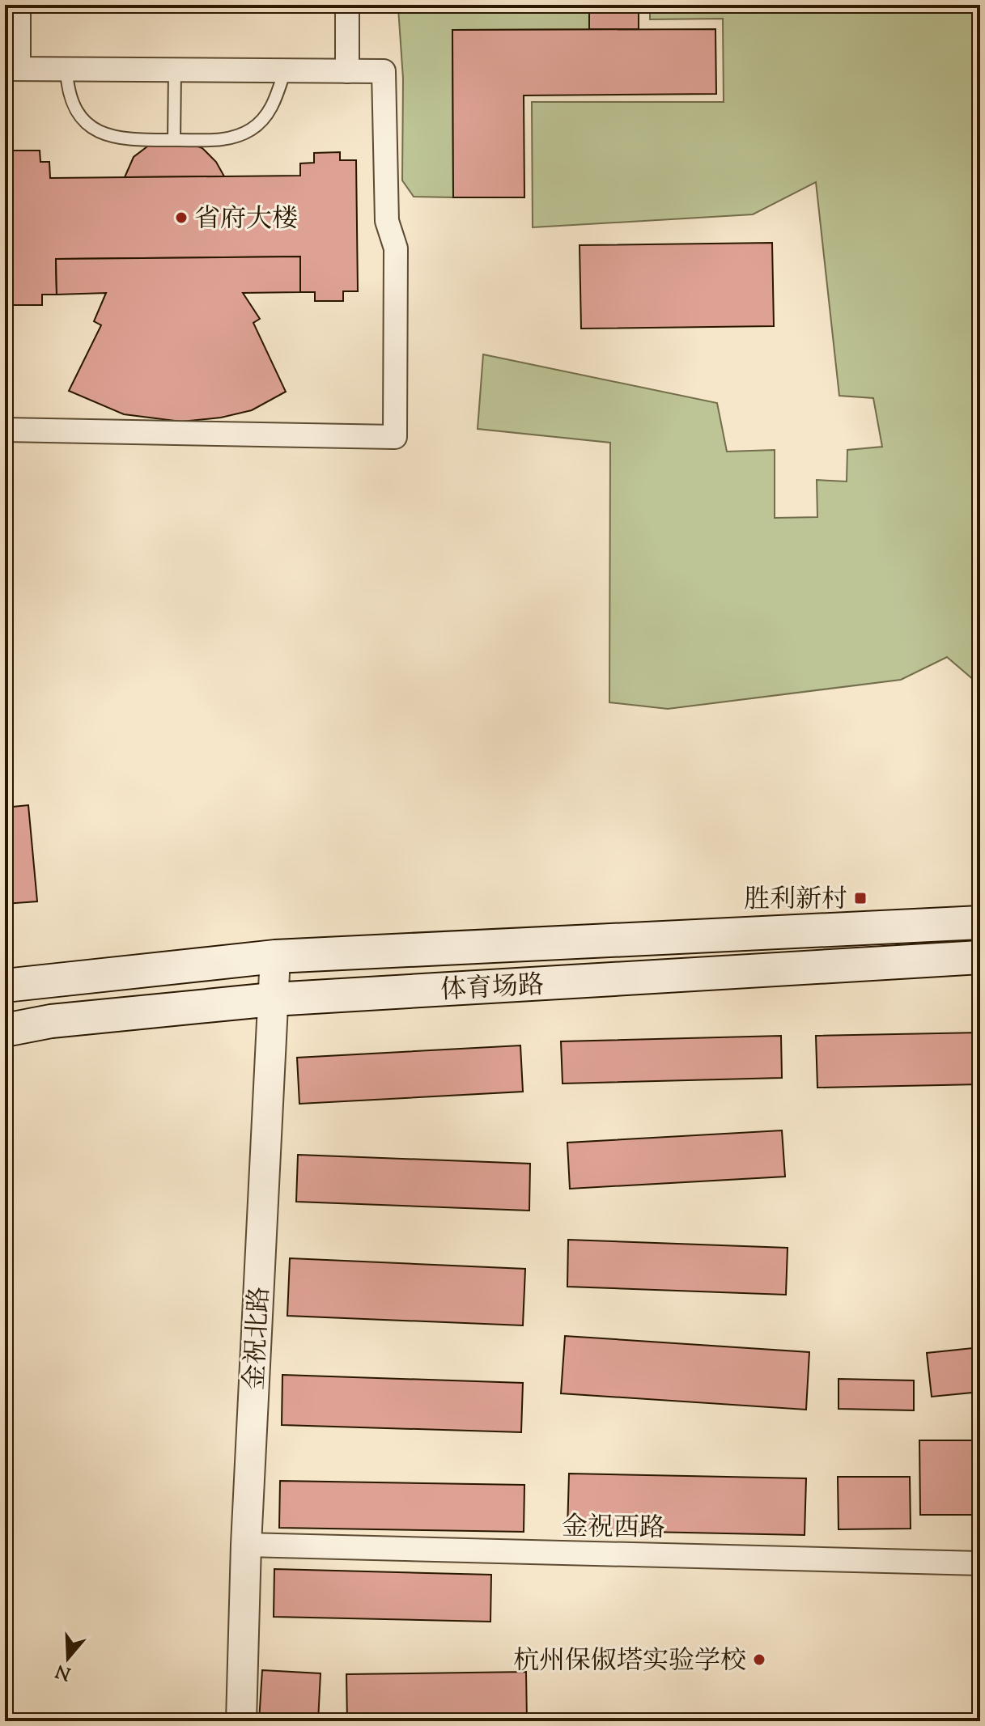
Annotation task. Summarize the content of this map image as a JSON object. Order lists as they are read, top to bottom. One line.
{"streets":{"main road":["体育场路"],"street":["金祝北路","金祝西路"]},"crossings":[["体育场路","金祝北路"],["金祝北路","金祝西路"]],"places":{"other":["省府大楼","杭州保俶塔实验学校"],"transit":["胜利新村"]},"north":"bottom"}
